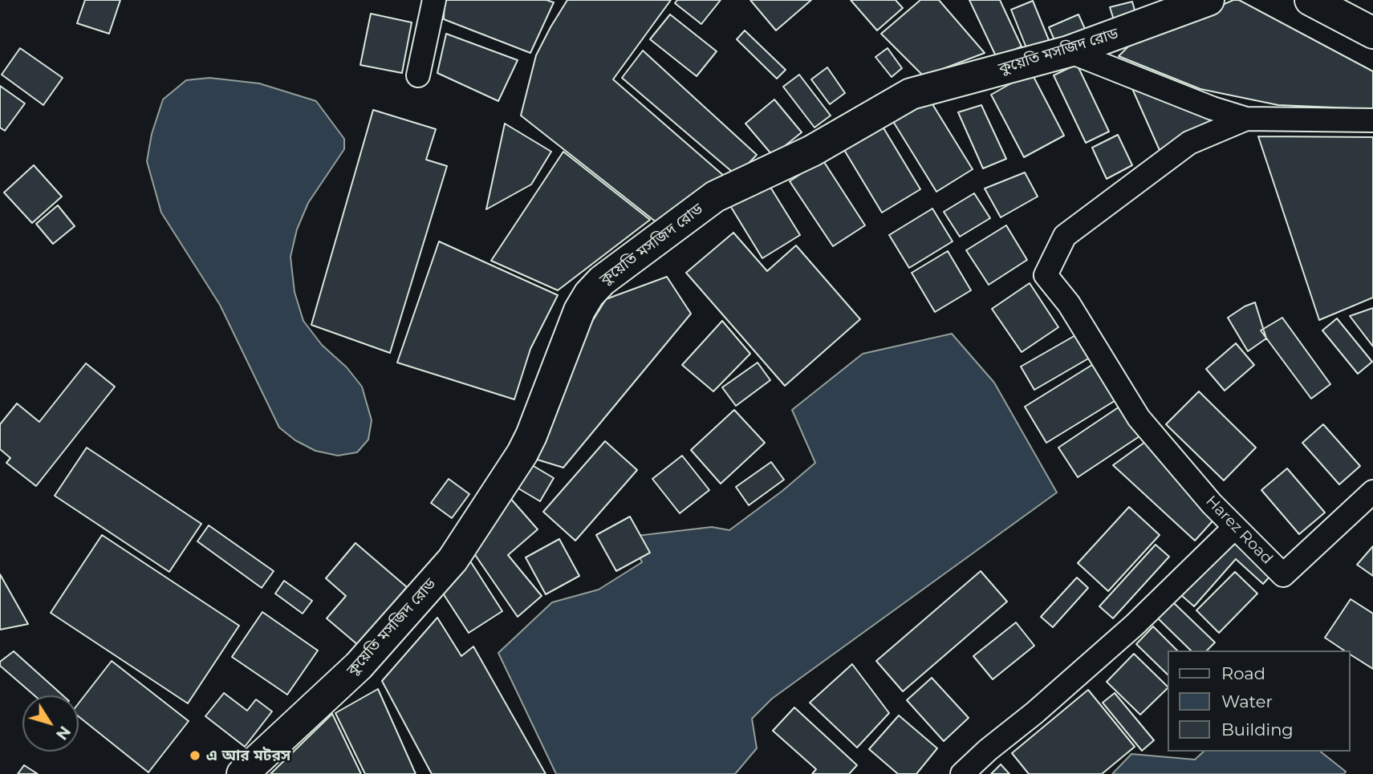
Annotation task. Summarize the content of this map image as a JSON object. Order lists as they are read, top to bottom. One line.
{"streets":{"street":["কুয়েতি মসজিদ রোড","Harez Road"]},"places":["এ আর মটরস"],"legend":["Road","Water","Building"],"north":"bottom right"}
